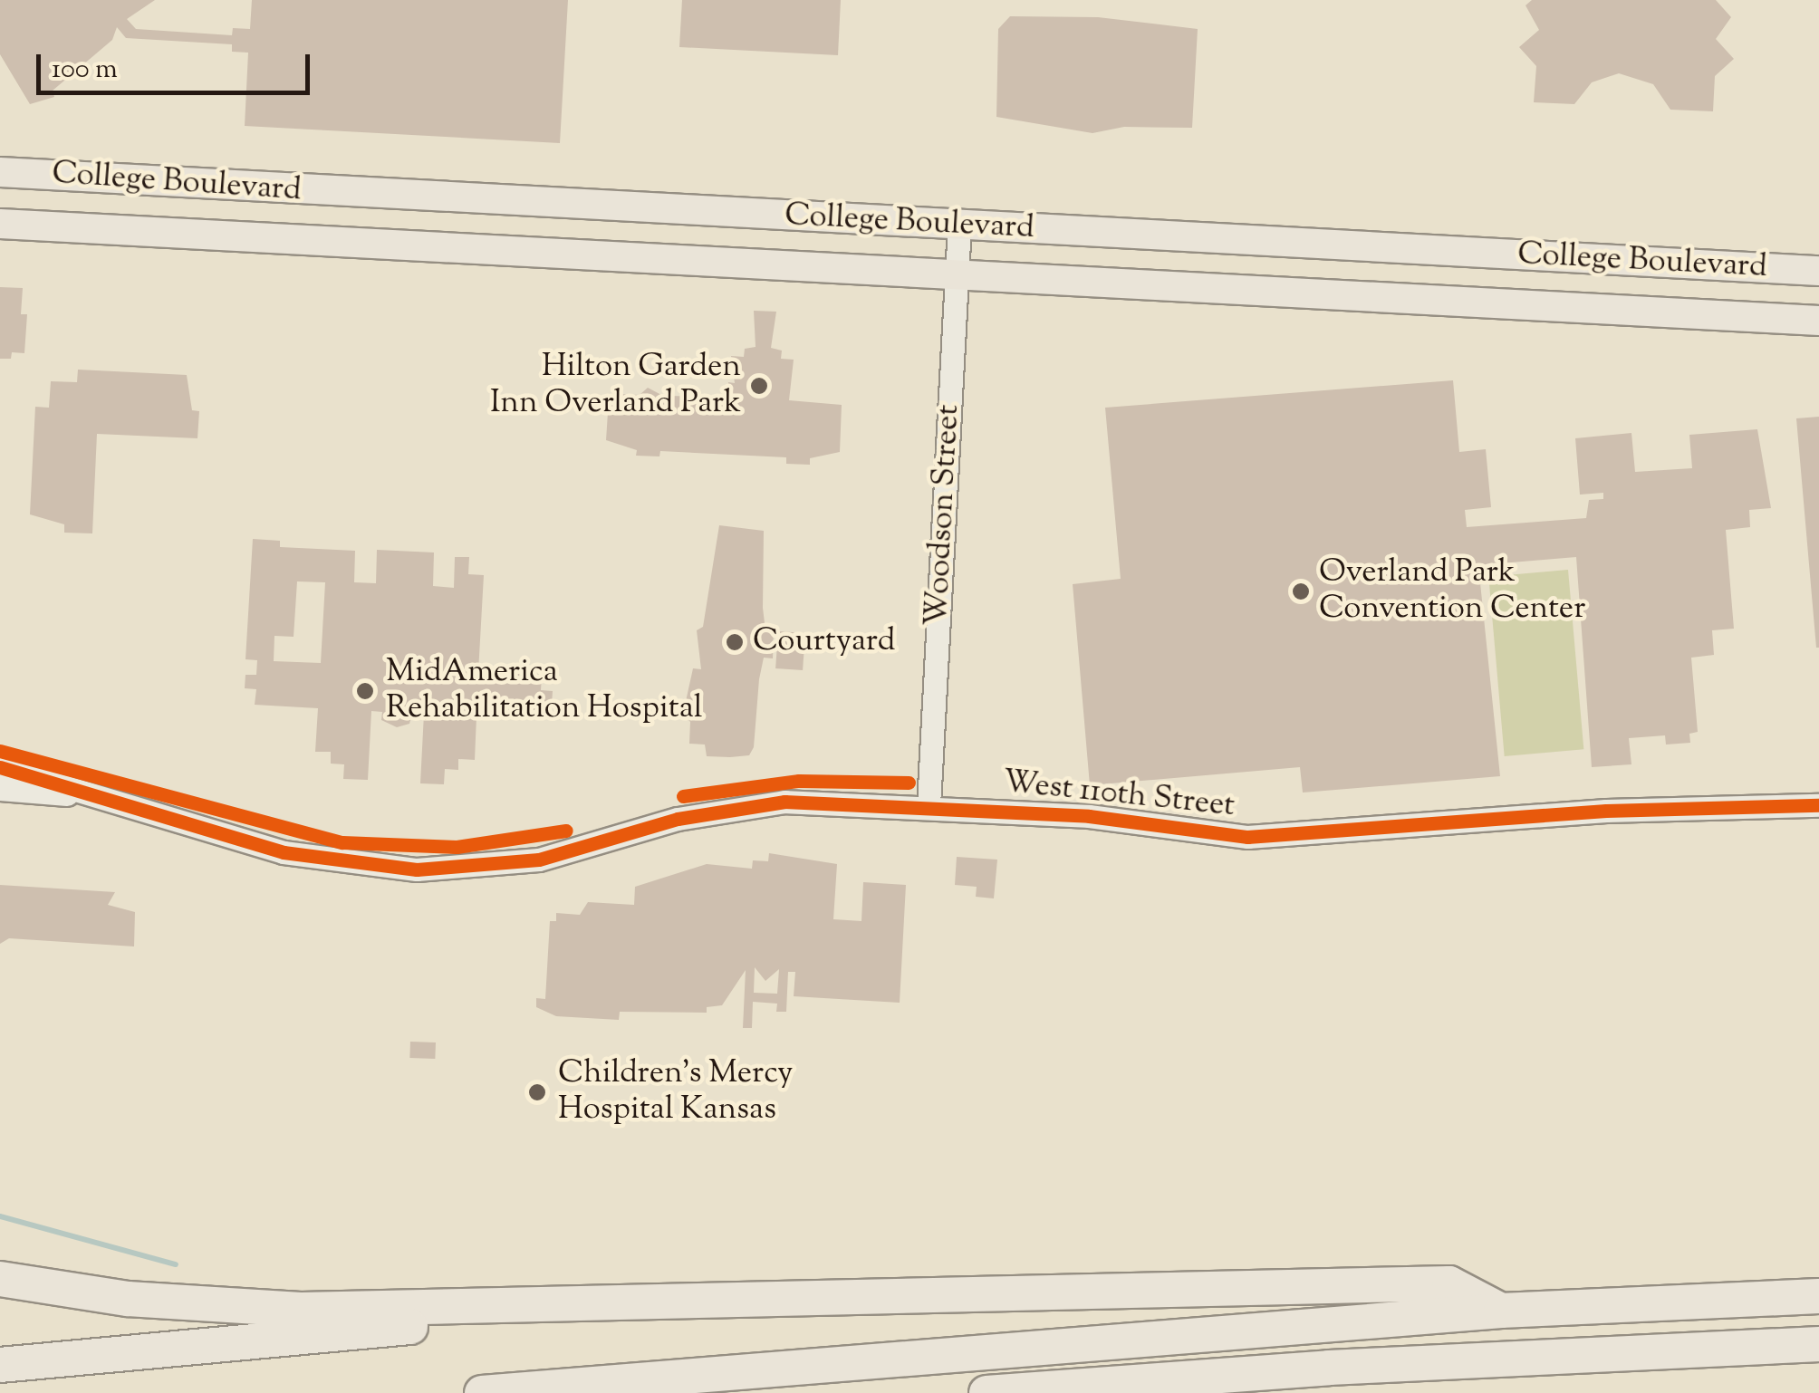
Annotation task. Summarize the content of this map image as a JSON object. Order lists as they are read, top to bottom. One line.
{"streets":{"main road":["College Boulevard"],"street":["Woodson Street","West 110th Street"]},"crossings":[["College Boulevard","Woodson Street"],["Woodson Street","West 110th Street"]],"places":["Hilton Garden Inn Overland Park","Overland Park Convention Center","Courtyard","MidAmerica Rehabilitation Hospital","Children's Mercy Hospital Kansas"],"scale_bar":"100 m"}
